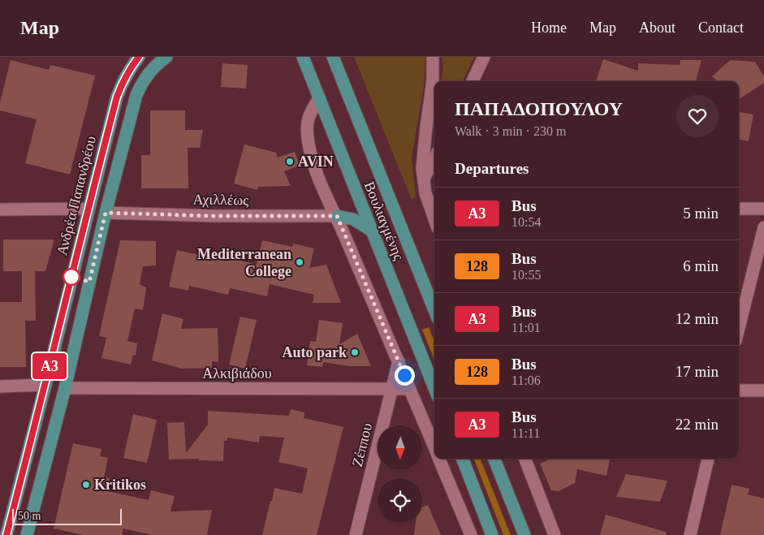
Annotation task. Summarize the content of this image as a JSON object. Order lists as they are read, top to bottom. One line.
{"streets":{"main road":["Ανδρέα Παπανδρέου","Βουλιαγμένης"],"street":["Αχιλλέως","Αλκιβιάδου","Ζέππου"]},"crossings":[["Αλκιβιάδου","Ζέππου"]],"places":["AVIN","Mediterranean College","Auto park","Kritikos"],"lines":["bus line Α3"],"scale_bar":"50 m","north":"bottom","page":{"header":"Map","nav":["Home","Map","About","Contact"],"on_map":"Α3","heading":[["ΠΑΠΑΔΟΠΟΥΛΟΥ","Walk · 3 min · 230 m"],"Departures"],"list":[{"mark":"Α3","name":"Bus","note":"10:54","value":"5 min"},{"mark":"128","name":"Bus","note":"10:55","value":"6 min"},{"mark":"Α3","name":"Bus","note":"11:01","value":"12 min"},{"mark":"128","name":"Bus","note":"11:06","value":"17 min"},{"mark":"Α3","name":"Bus","note":"11:11","value":"22 min"}],"scale":"50 m"}}
